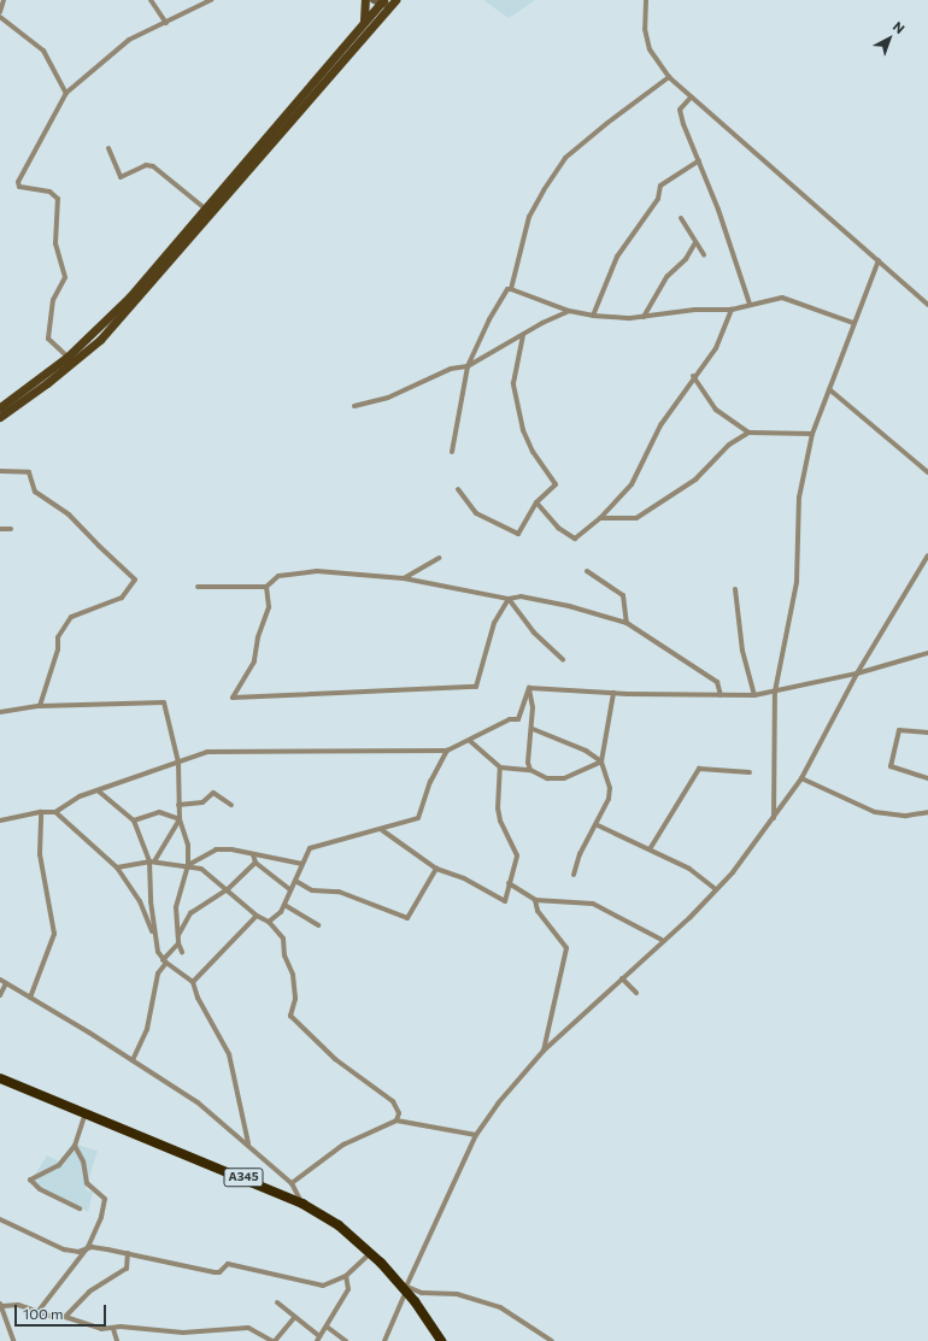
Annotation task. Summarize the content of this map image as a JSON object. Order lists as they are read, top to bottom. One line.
{"streets":{"highway":["A345"]},"scale_bar":"100 m","north":"top right"}
